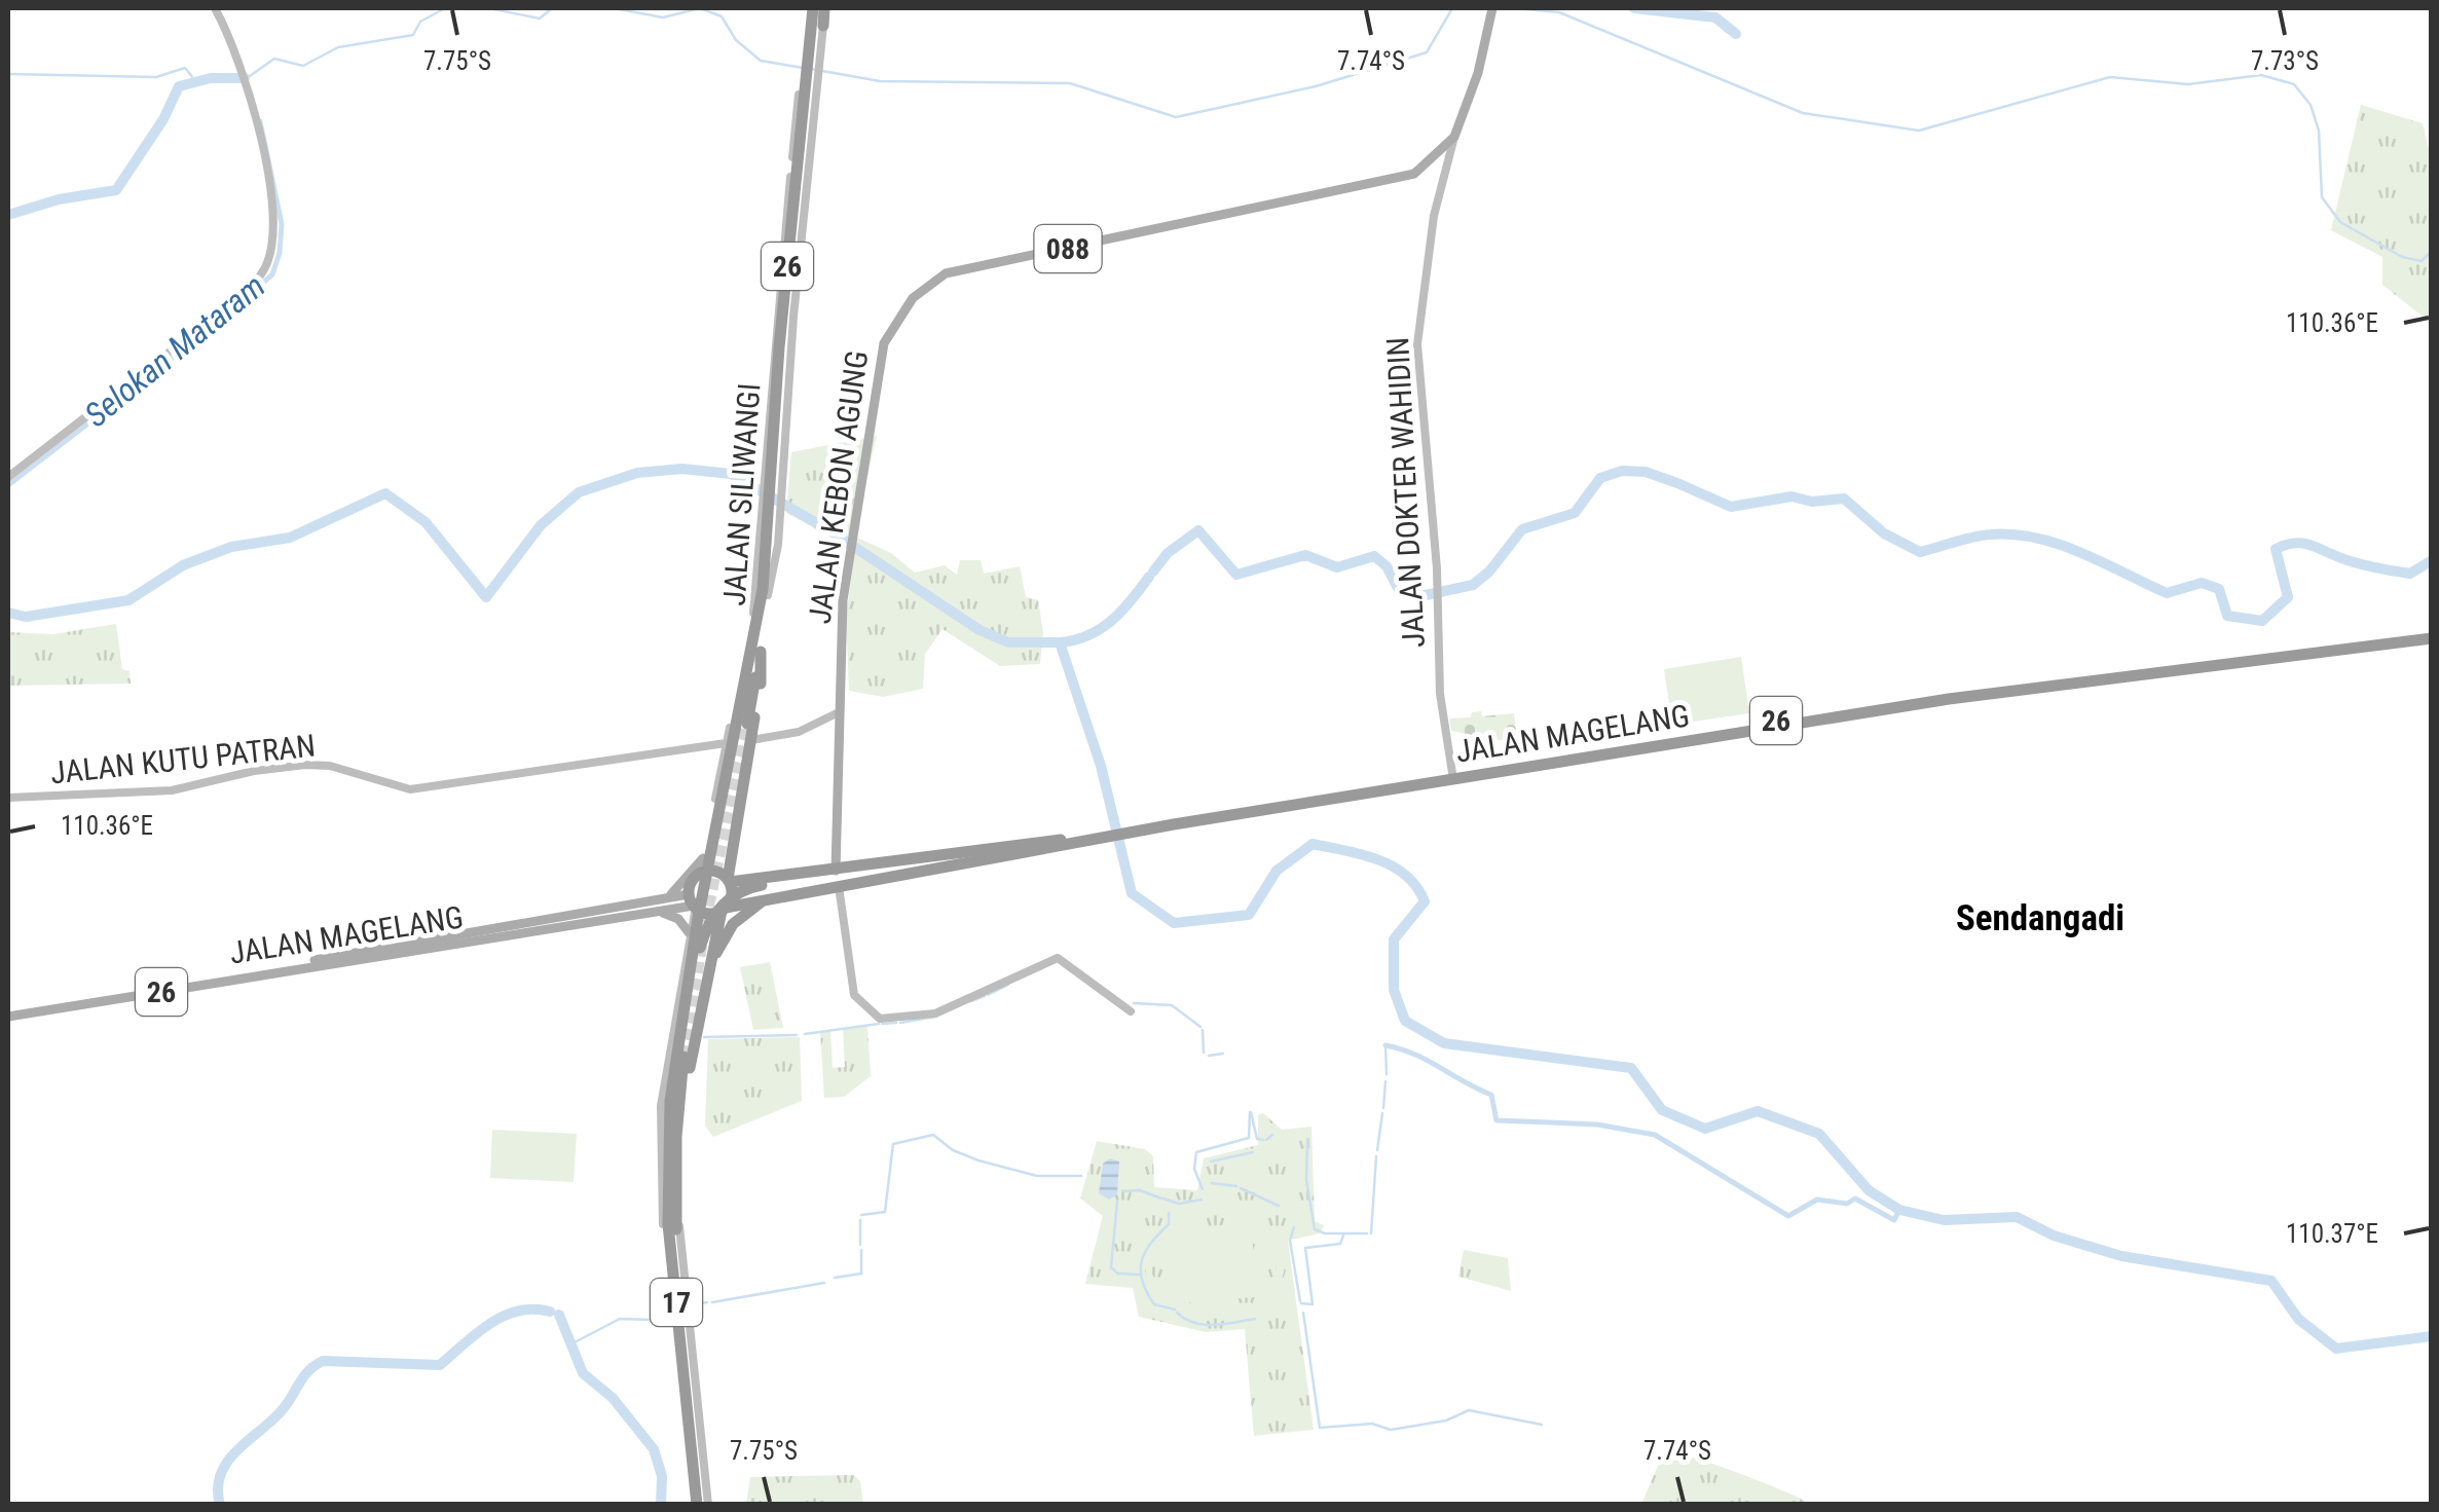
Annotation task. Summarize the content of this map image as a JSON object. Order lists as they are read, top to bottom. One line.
{"streets":{"highway":["26","JALAN SILIWANGI","JALAN MAGELANG","17"],"main road":["088","JALAN KEBON AGUNG"],"street":["JALAN DOKTER WAHIDIN","JALAN KUTU PATRAN"]},"crossings":[["26","JALAN SILIWANGI"],["26","JALAN MAGELANG"],["26","17"],["JALAN KEBON AGUNG","JALAN DOKTER WAHIDIN"],["JALAN KEBON AGUNG","JALAN MAGELANG"],["JALAN DOKTER WAHIDIN","JALAN MAGELANG"],["JALAN SILIWANGI","17"],["JALAN MAGELANG","17"]],"districts":["Sendangadi"],"water":["Selokan Mataram"],"coordinates":["7.75°S","7.74°S","7.73°S","110.36°E","110.37°E"]}
